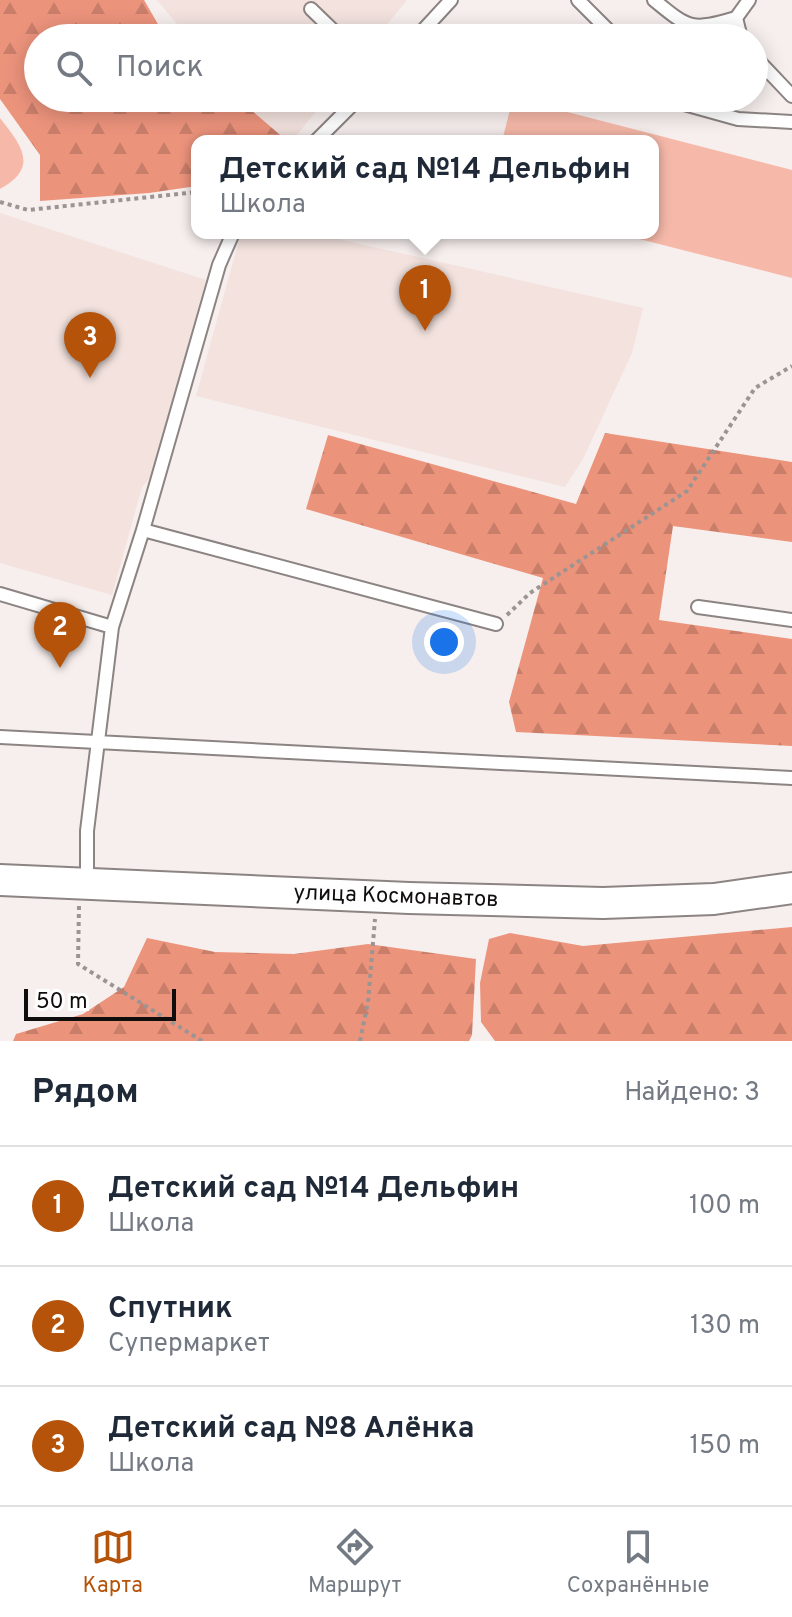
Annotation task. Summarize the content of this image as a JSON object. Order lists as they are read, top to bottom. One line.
{"streets":{"street":["улица Космонавтов"]},"scale_bar":"50 m","page":{"search":"Поиск","popup":["Детский сад №14 Дельфин","Школа"],"pins":["1","3","2"],"scale":"50 m","heading":["Рядом","Найдено: 3"],"list":[{"mark":"1","name":"Детский сад №14 Дельфин","note":"Школа","value":"100 m"},{"mark":"2","name":"Спутник","note":"Супермаркет","value":"130 m"},{"mark":"3","name":"Детский сад №8 Алёнка","note":"Школа","value":"150 m"}],"nav":["Карта","Маршрут","Сохранённые"]}}
